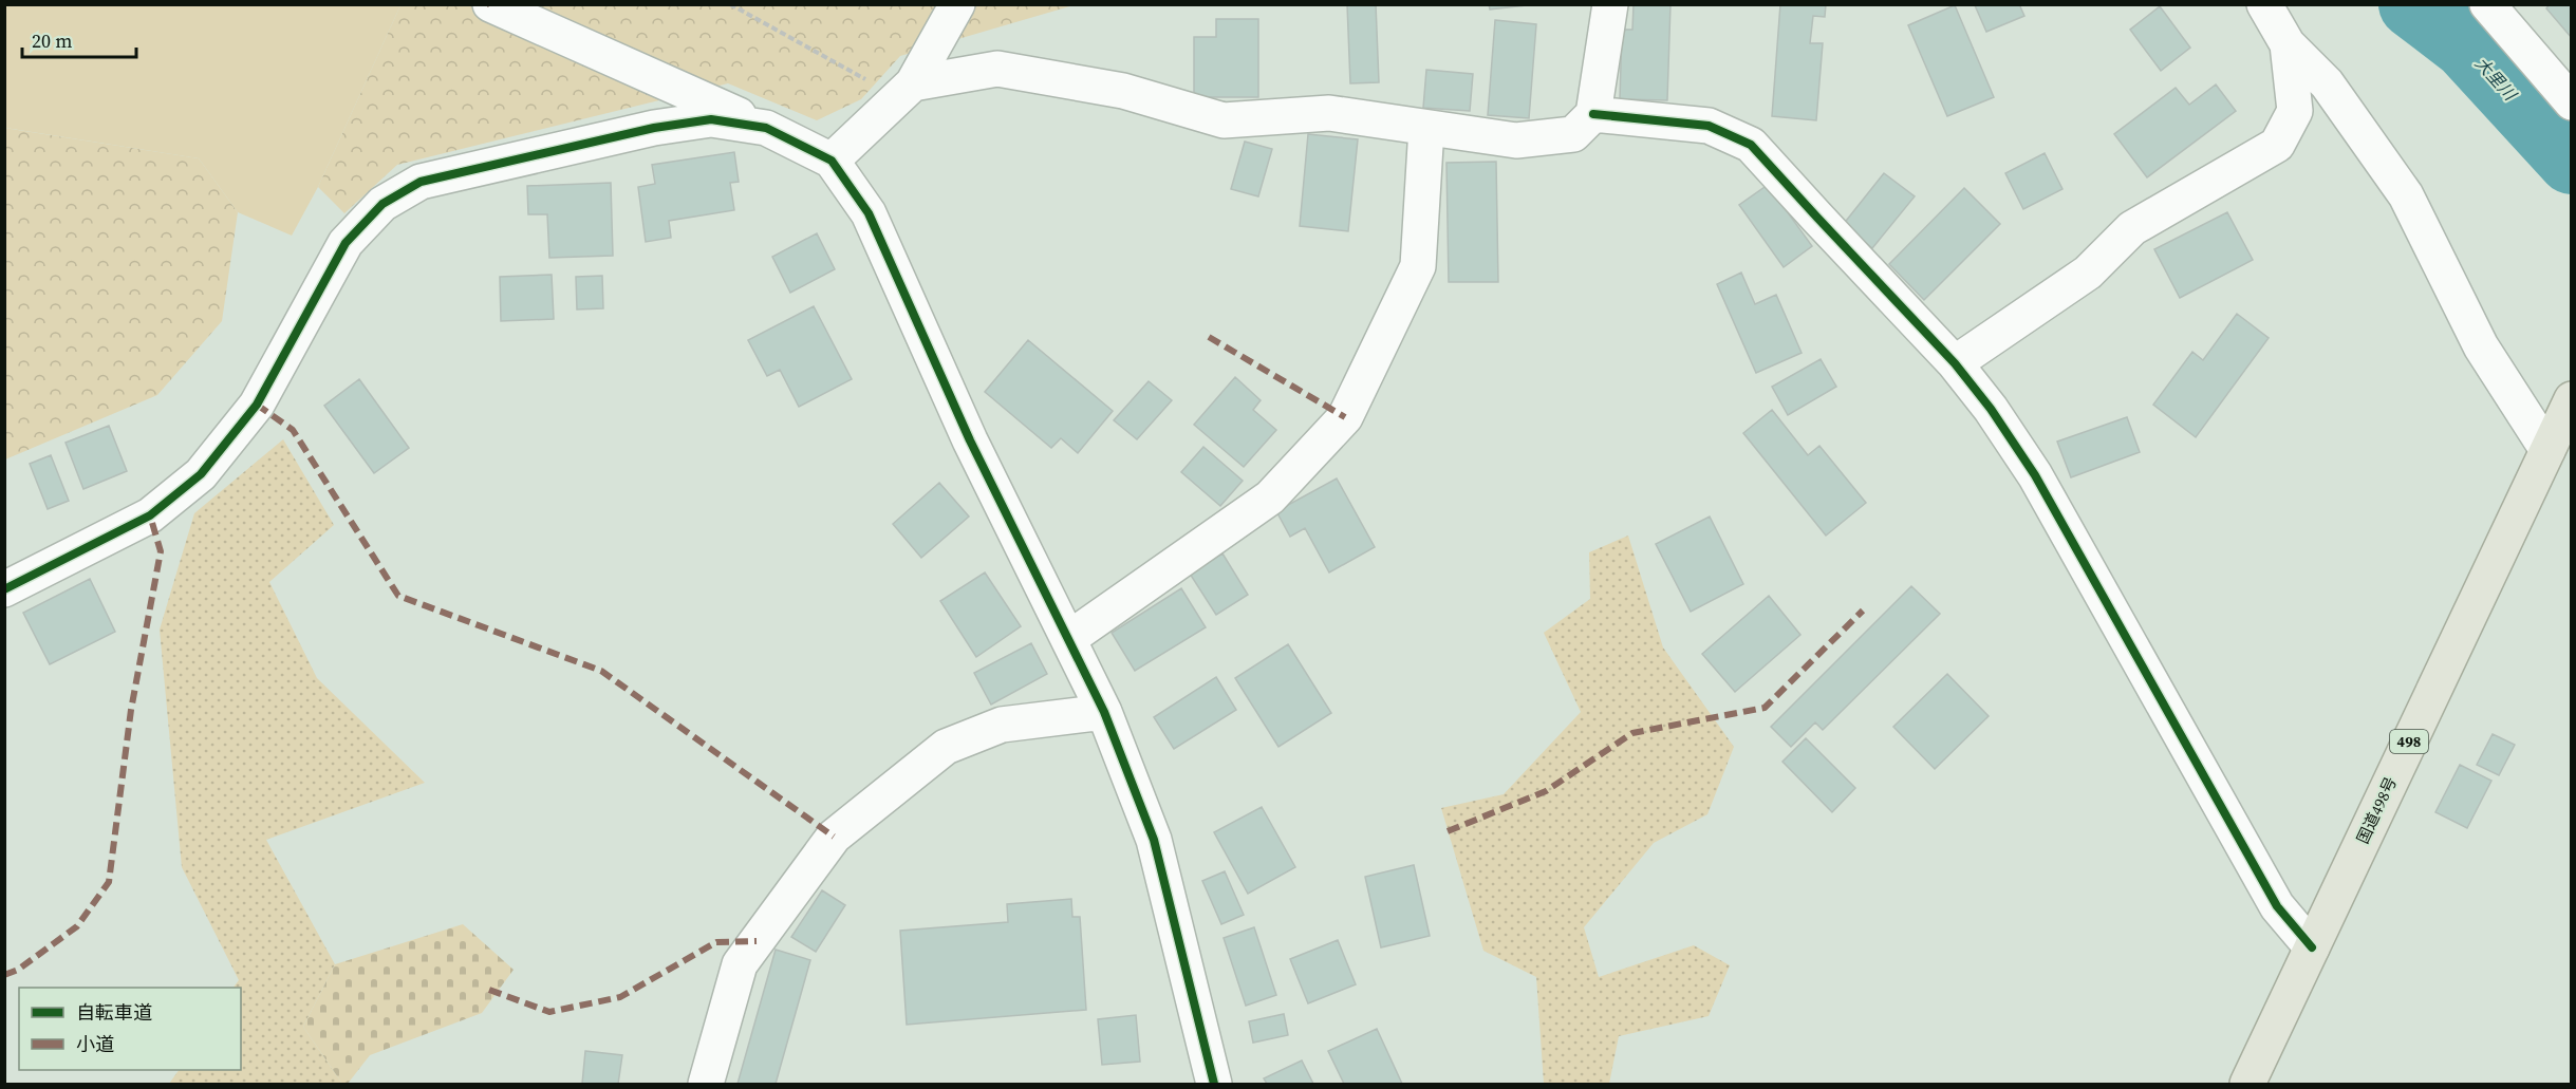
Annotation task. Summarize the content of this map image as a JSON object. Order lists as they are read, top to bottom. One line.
{"streets":{"highway":["498","国道498号"]},"water":["大里川"],"legend":["自転車道","小道"],"scale_bar":"20 m"}
